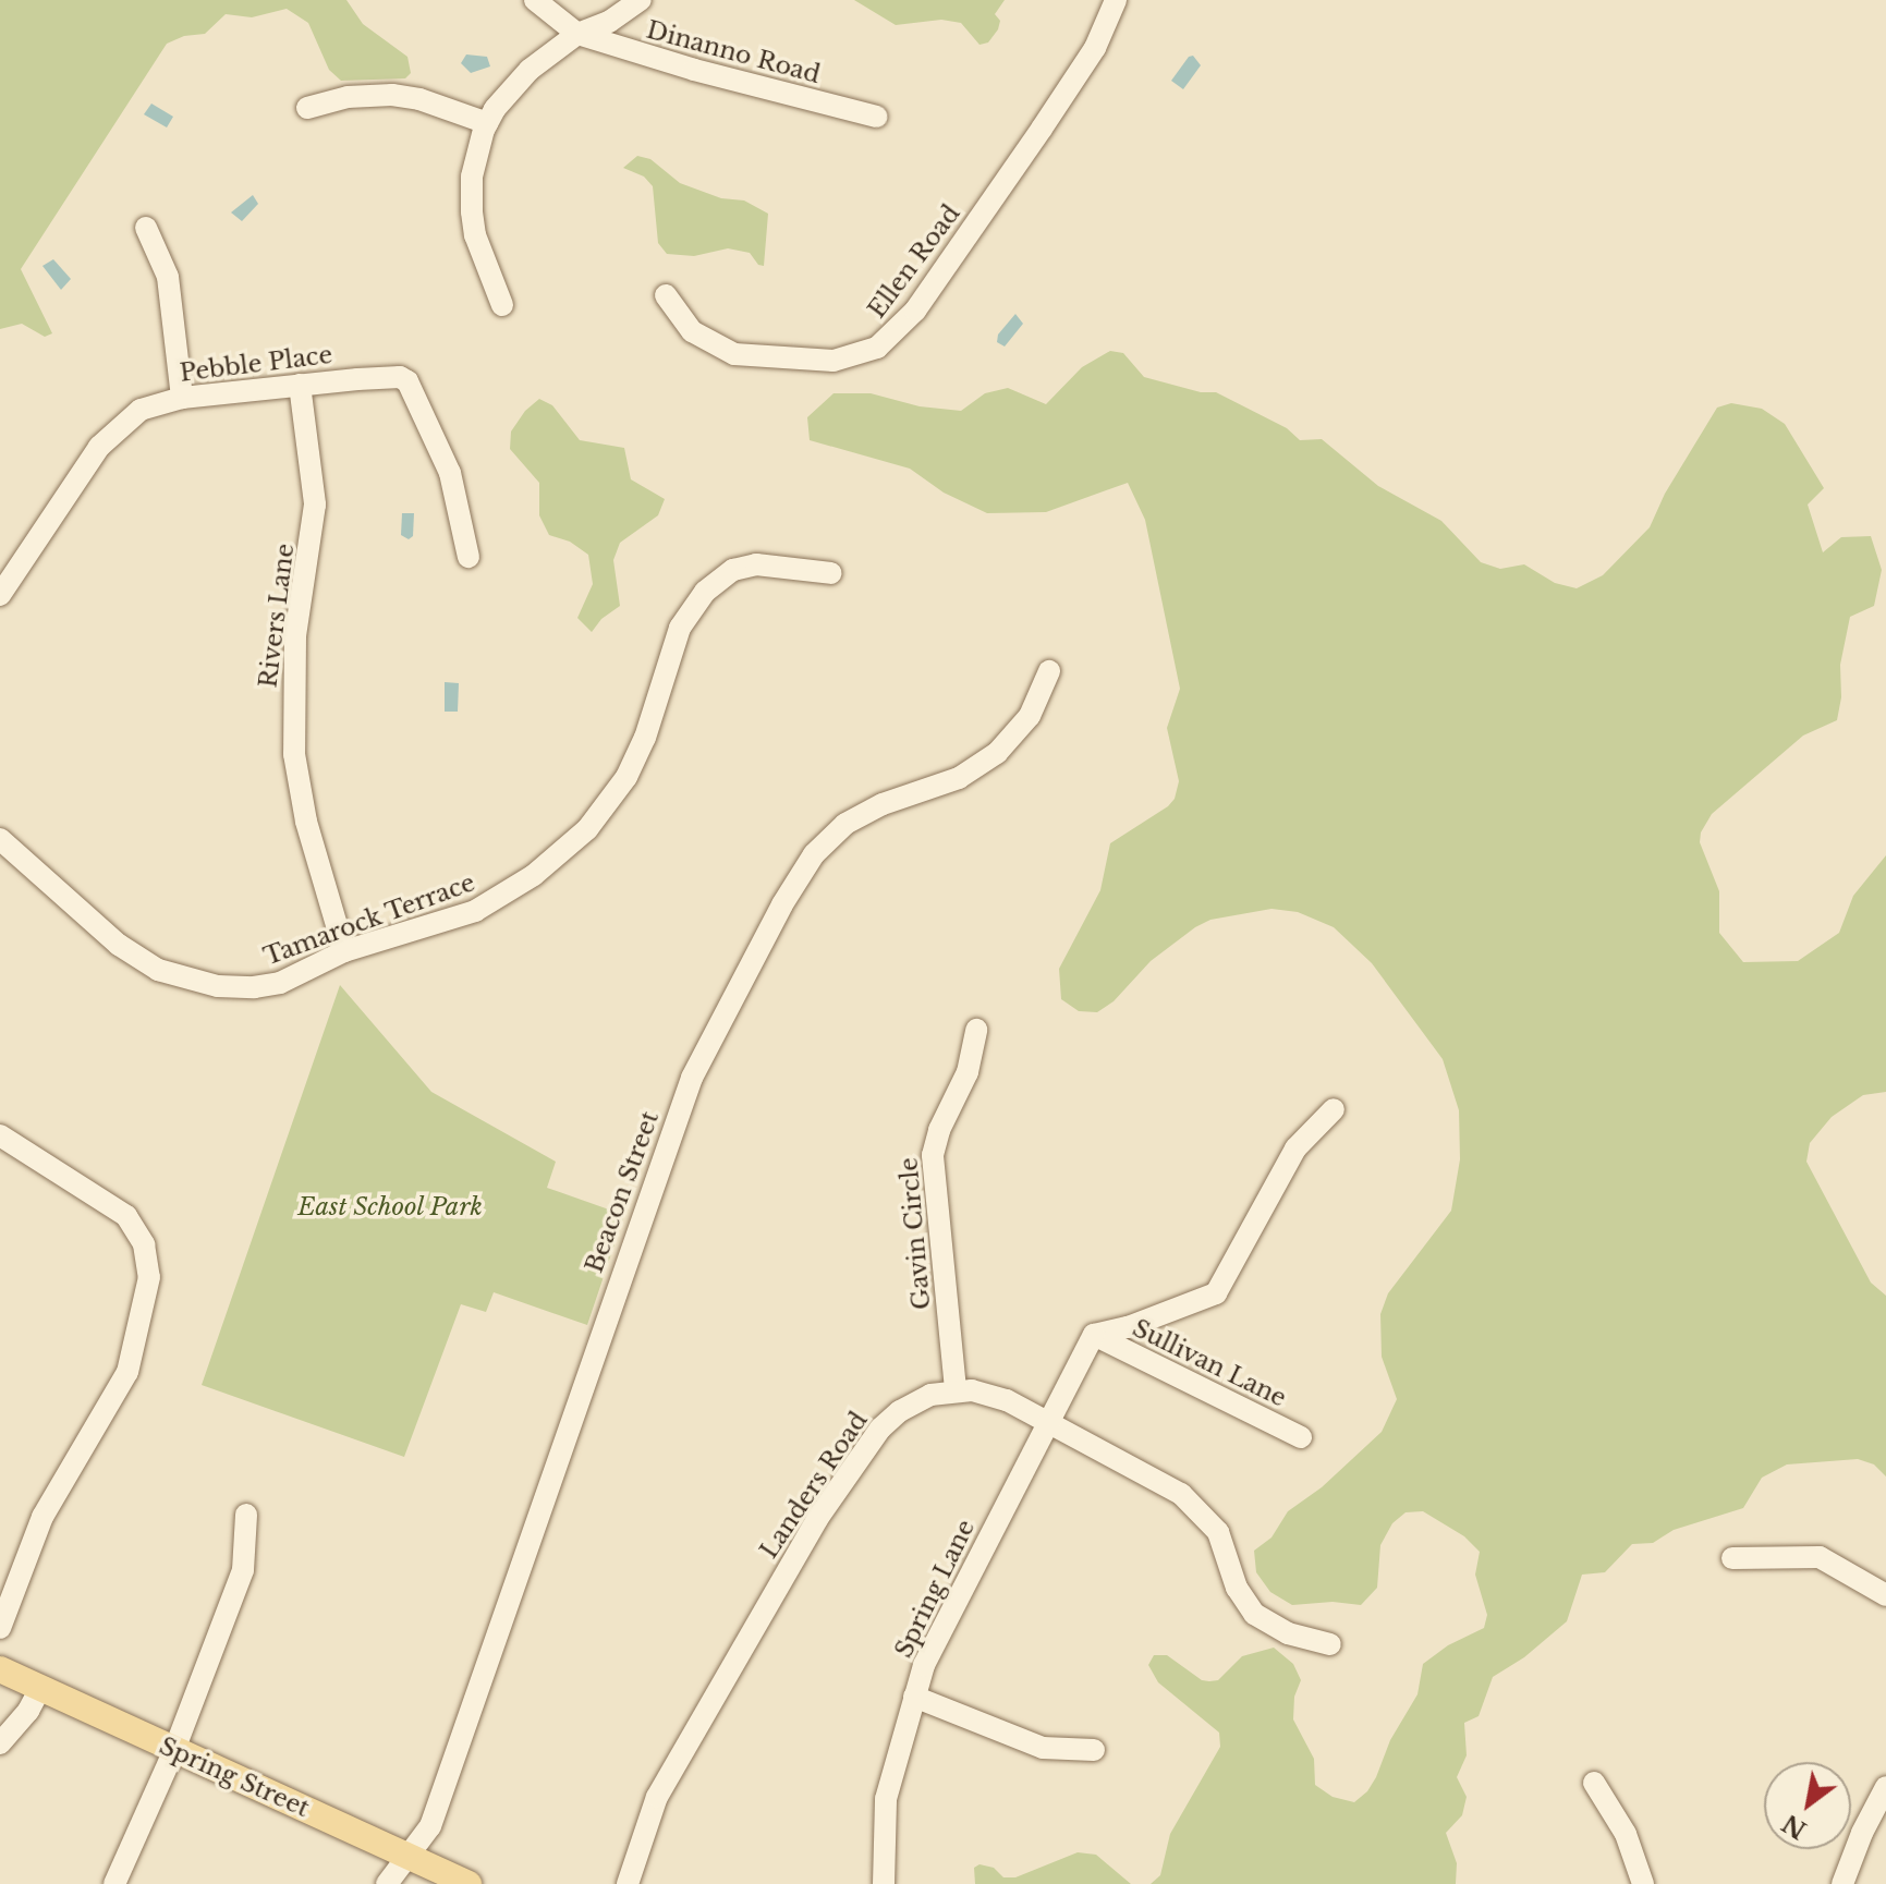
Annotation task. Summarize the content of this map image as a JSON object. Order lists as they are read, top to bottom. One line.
{"streets":{"main road":["Spring Street"],"street":["Dinanno Road","Ellen Road","Pebble Place","Rivers Lane","Tamarock Terrace","Beacon Street","Gavin Circle","Sullivan Lane","Landers Road","Spring Lane"]},"crossings":[["Pebble Place","Rivers Lane"],["Rivers Lane","Tamarock Terrace"],["Beacon Street","Spring Street"],["Gavin Circle","Landers Road"],["Sullivan Lane","Spring Lane"]],"parks":["East School Park"],"north":"bottom left"}
